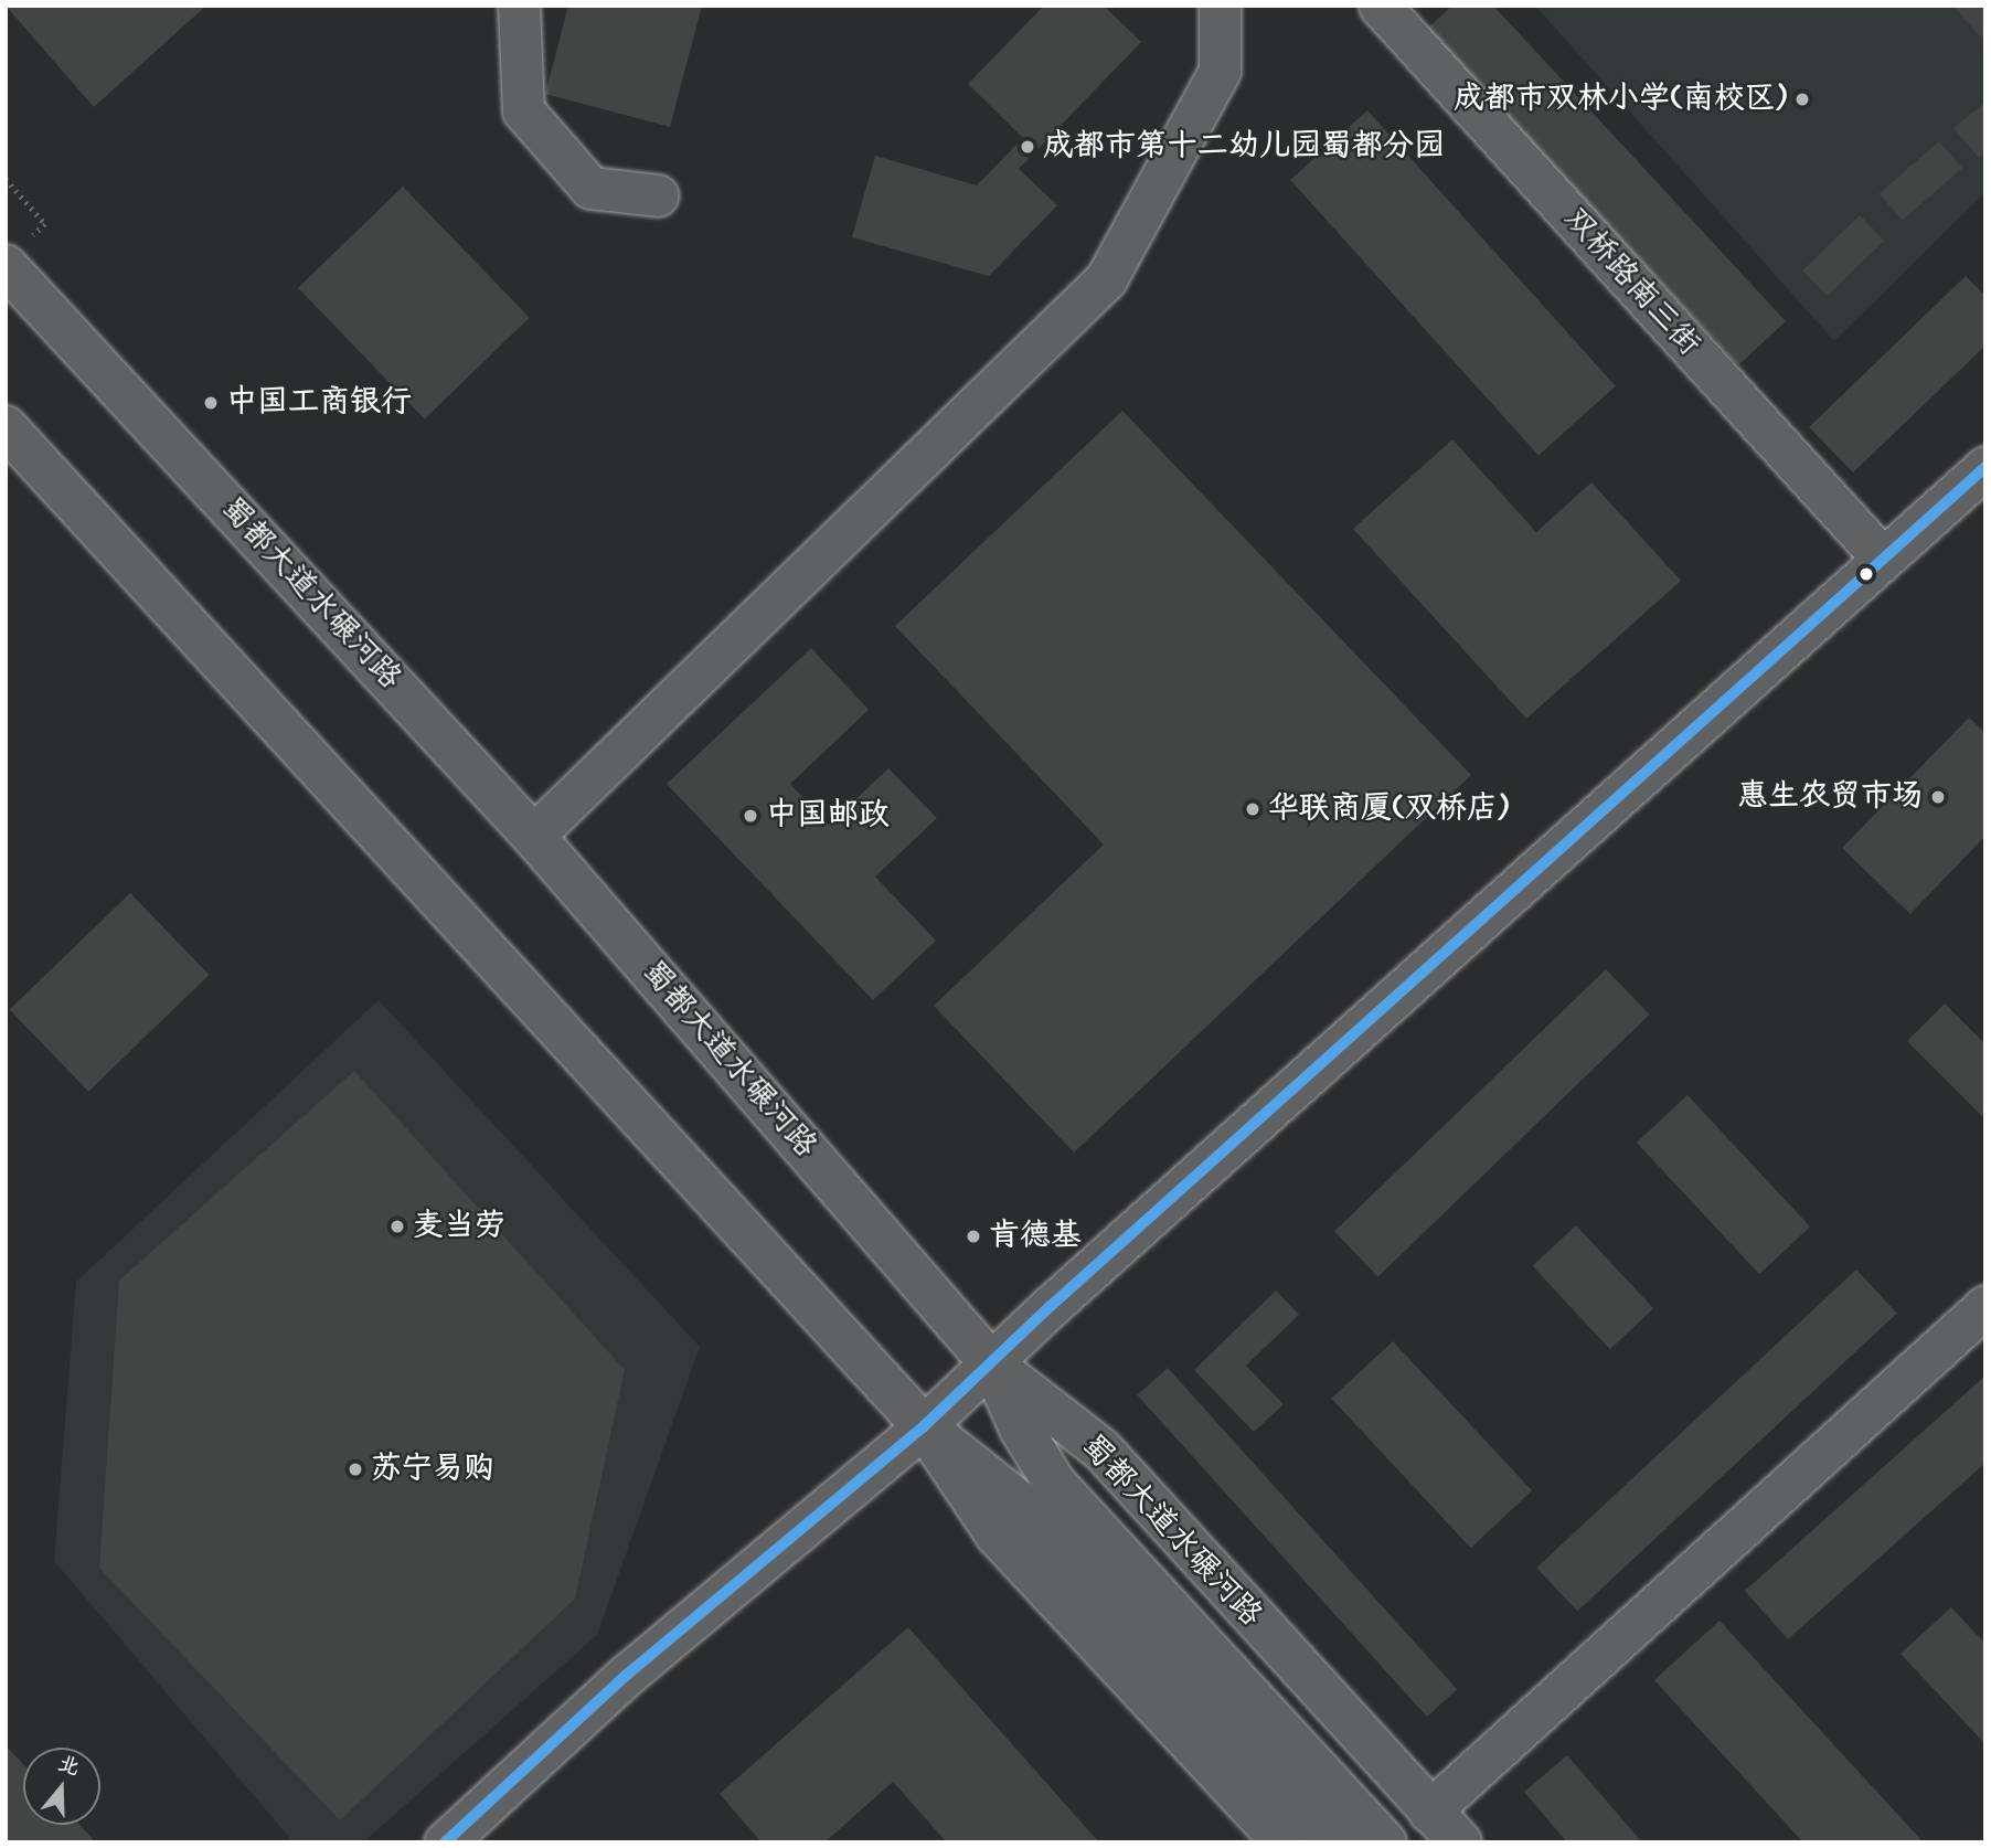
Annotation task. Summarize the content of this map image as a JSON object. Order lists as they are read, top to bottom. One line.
{"streets":{"main road":["蜀都大道水碾河路"],"street":["双桥路南三街"]},"places":["成都市双林小学(南校区)","成都市第十二幼儿园蜀都分园","中国工商银行","惠生农贸市场","华联商厦(双桥店)","中国邮政","麦当劳","肯德基","苏宁易购"],"north":"top"}
